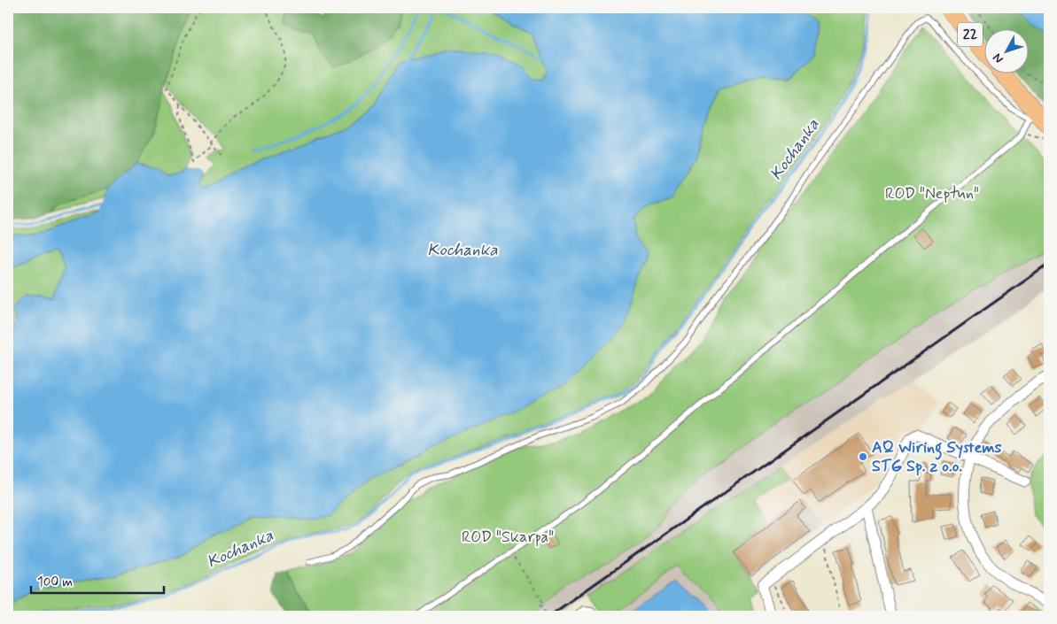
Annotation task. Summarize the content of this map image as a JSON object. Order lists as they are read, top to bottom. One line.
{"streets":{"main road":["22"]},"water":["Kochanka"],"parks":["ROD \"Neptun\"","ROD \"Skarpa\""],"places":["AQ Wiring Systems STG Sp. z o.o."],"scale_bar":"100 m","north":"bottom left"}
